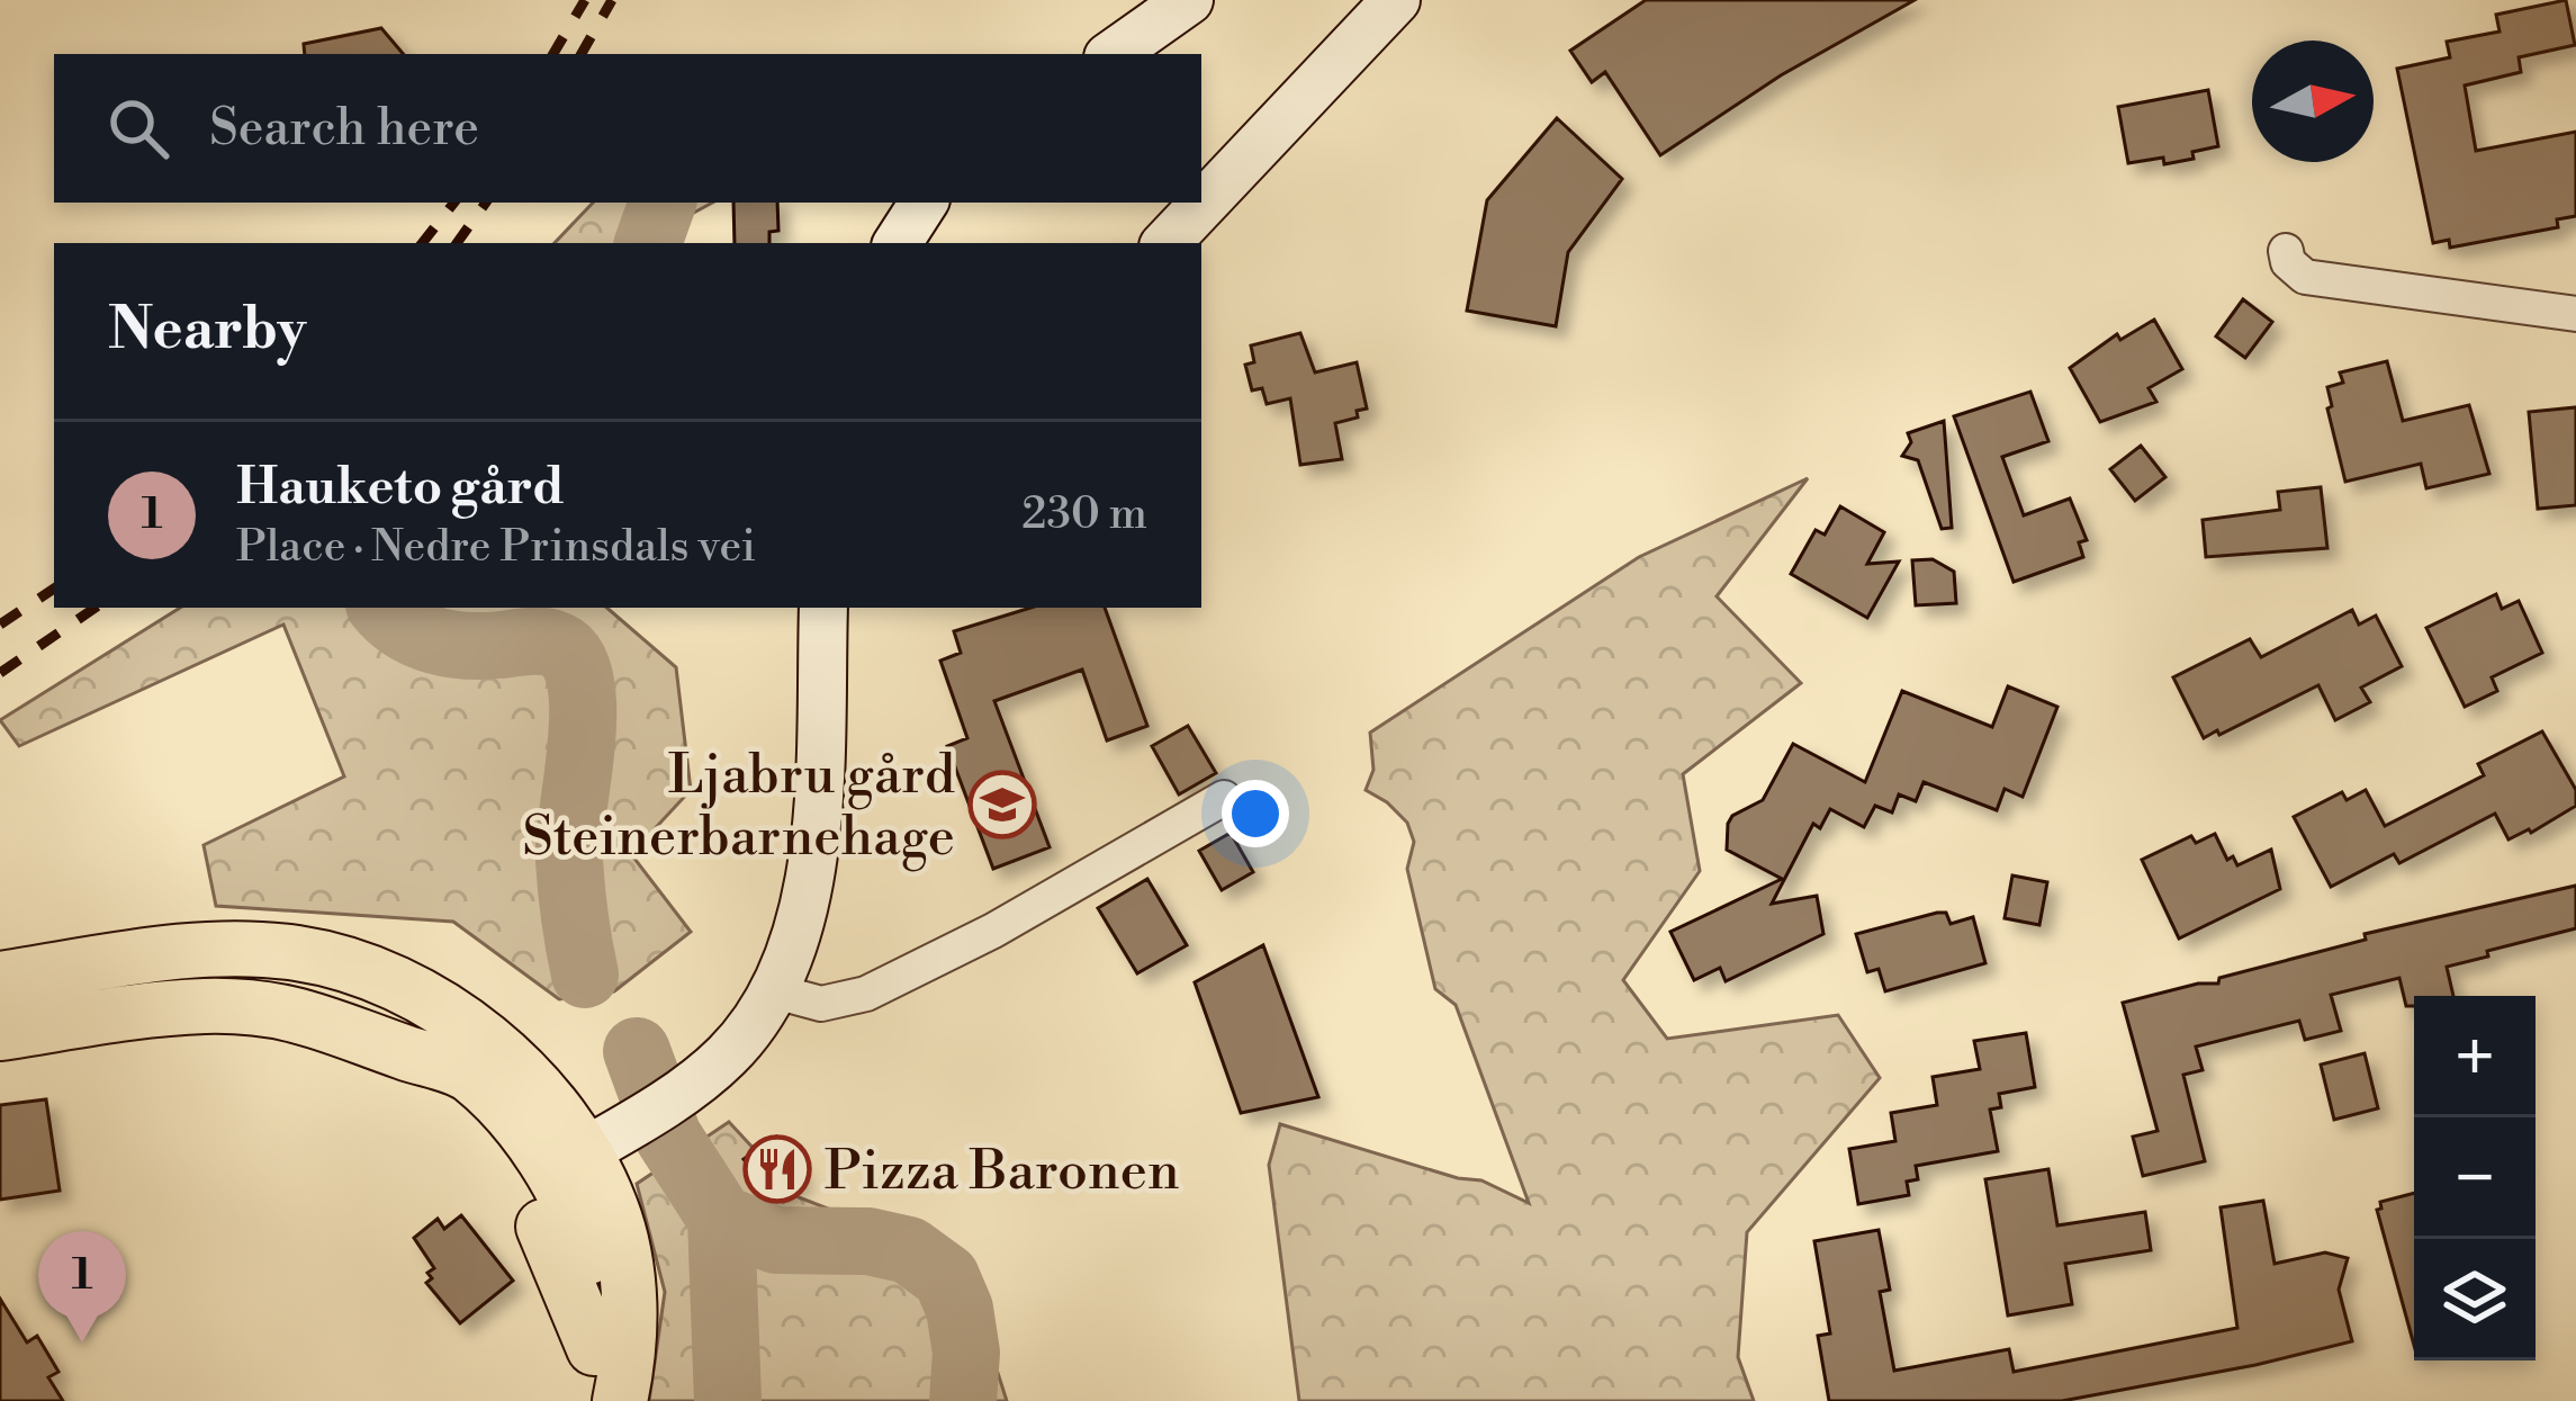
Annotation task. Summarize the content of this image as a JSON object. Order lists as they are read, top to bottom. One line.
{"places":{"school or university":["Ljabru gård Steinerbarnehage"],"restaurant":["Pizza Baronen"]},"north":"right","page":{"search":"Search here","heading":"Nearby","list":[{"mark":"1","name":"Hauketo gård","note":"Place · Nedre Prinsdals vei","value":"230 m"}],"map_buttons":["+","−"],"pins":"1"}}
